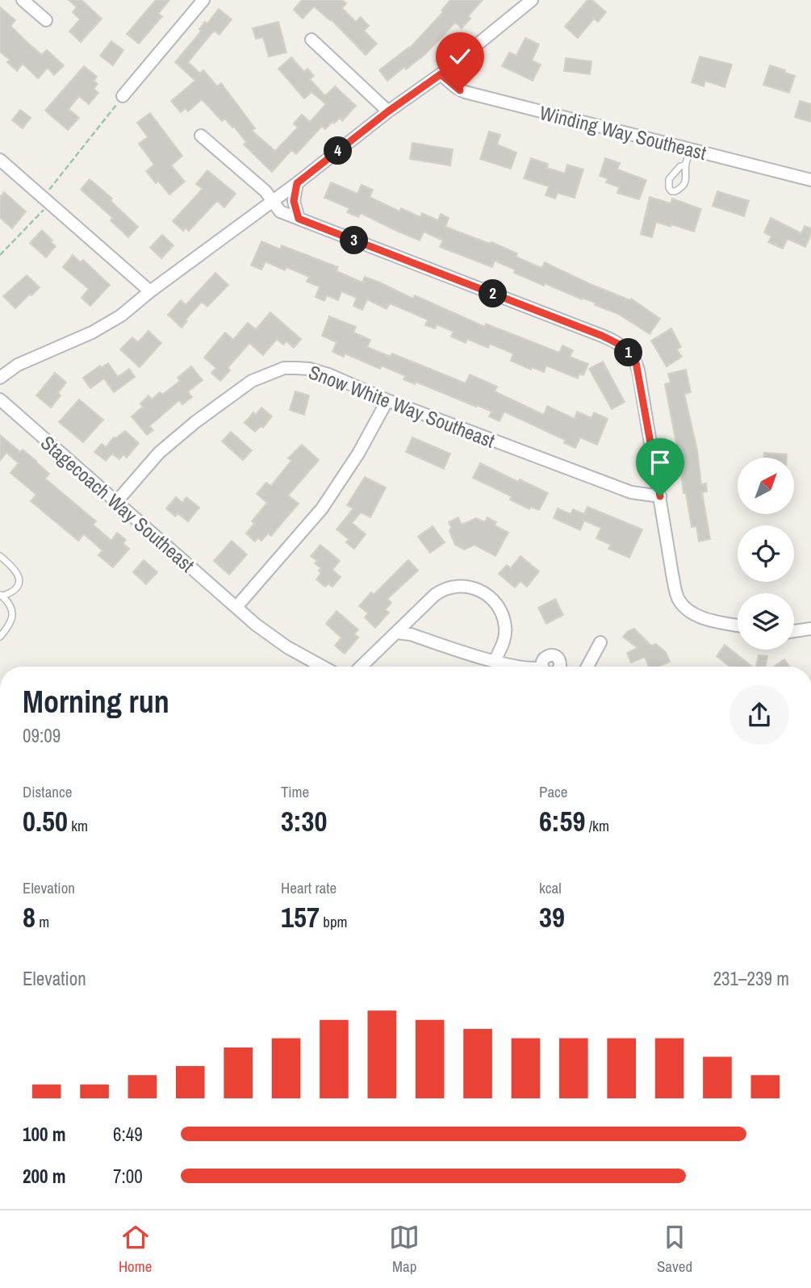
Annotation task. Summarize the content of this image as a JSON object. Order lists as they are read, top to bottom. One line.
{"streets":{"street":["Winding Way Southeast","Snow White Way Southeast","Stagecoach Way Southeast"]},"crossings":[["Snow White Way Southeast","Stagecoach Way Southeast"]],"north":"top right","page":{"pins":["4","3","2","1"],"heading":["Morning run","09:09"],"stats":[["Distance","0.50 km"],["Time","3:30"],["Pace","6:59 /km"],["Elevation","8 m"],["Heart rate","157 bpm"],["kcal","39"]],"chart":["Elevation","231–239 m"],"list":[{"name":"100 m","note":"6:49"},{"name":"200 m","note":"7:00"}],"tabs":["Home","Map","Saved"]}}
